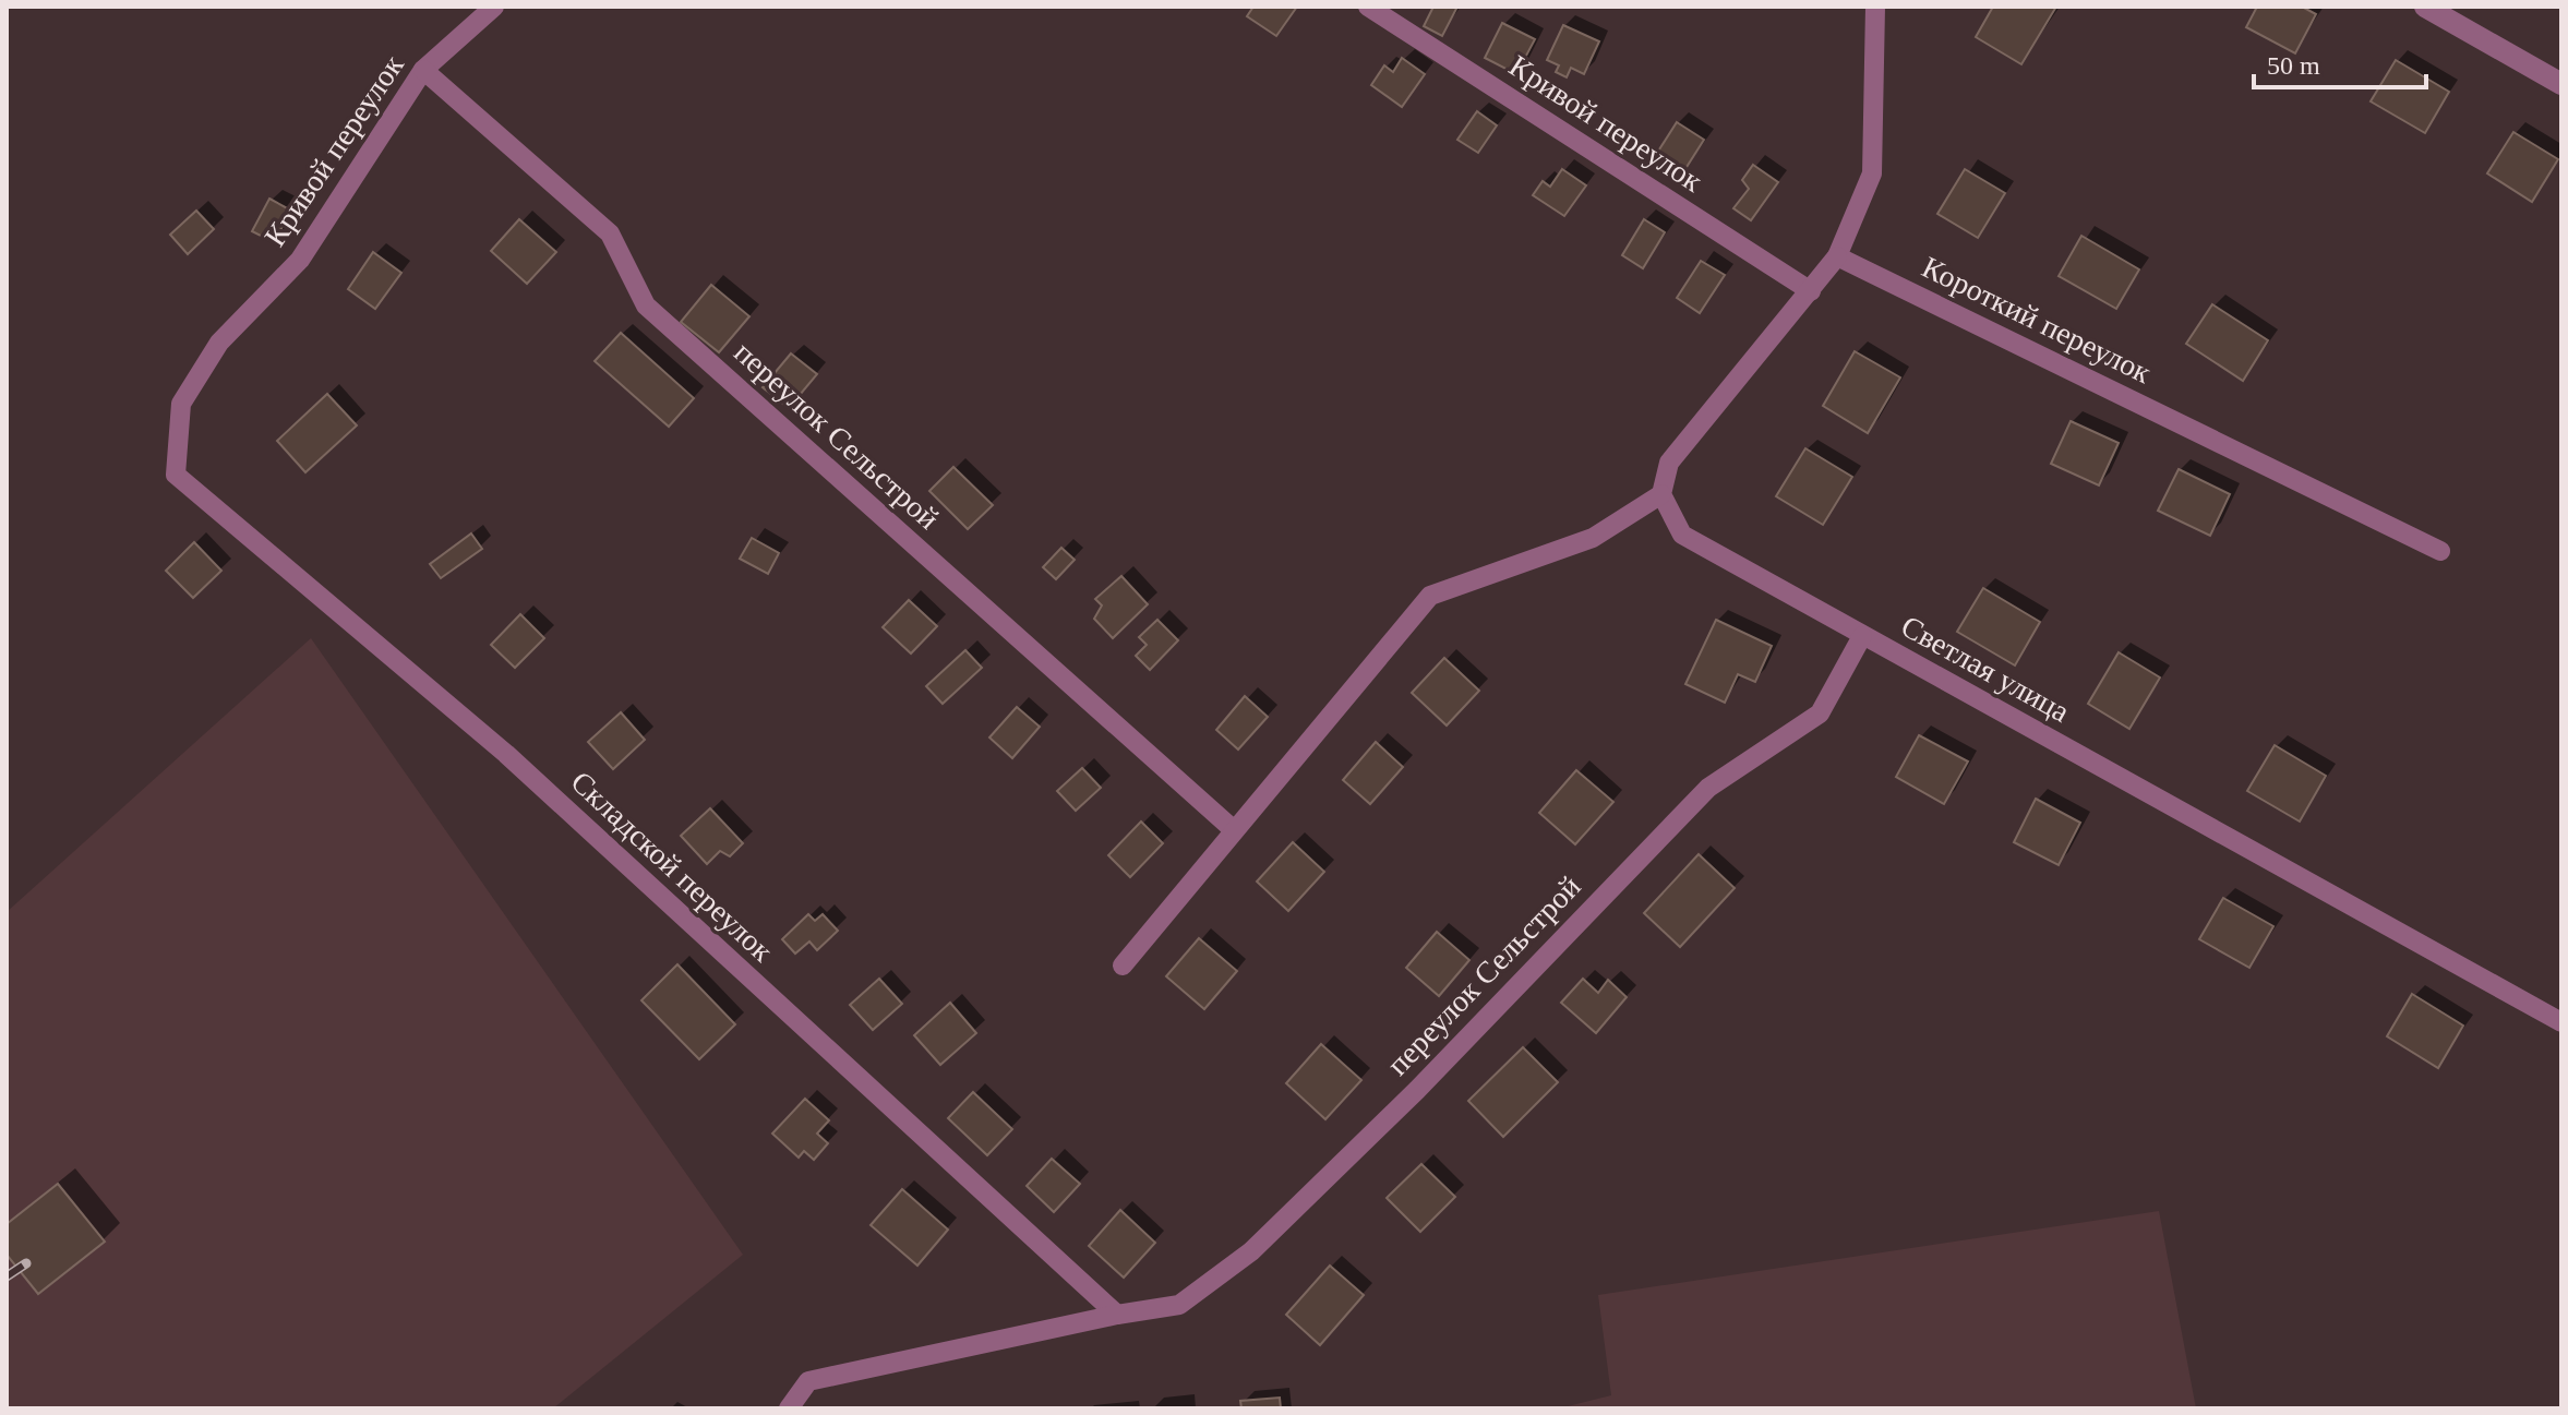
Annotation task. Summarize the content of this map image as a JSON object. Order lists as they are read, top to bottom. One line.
{"streets":{"street":["Кривой переулок","Короткий переулок","переулок Сельстрой","Светлая улица","Складской переулок"]},"crossings":[["Кривой переулок","переулок Сельстрой"],["Кривой переулок","Складской переулок"],["переулок Сельстрой","Светлая улица"],["переулок Сельстрой","Складской переулок"]],"scale_bar":"50 m"}
